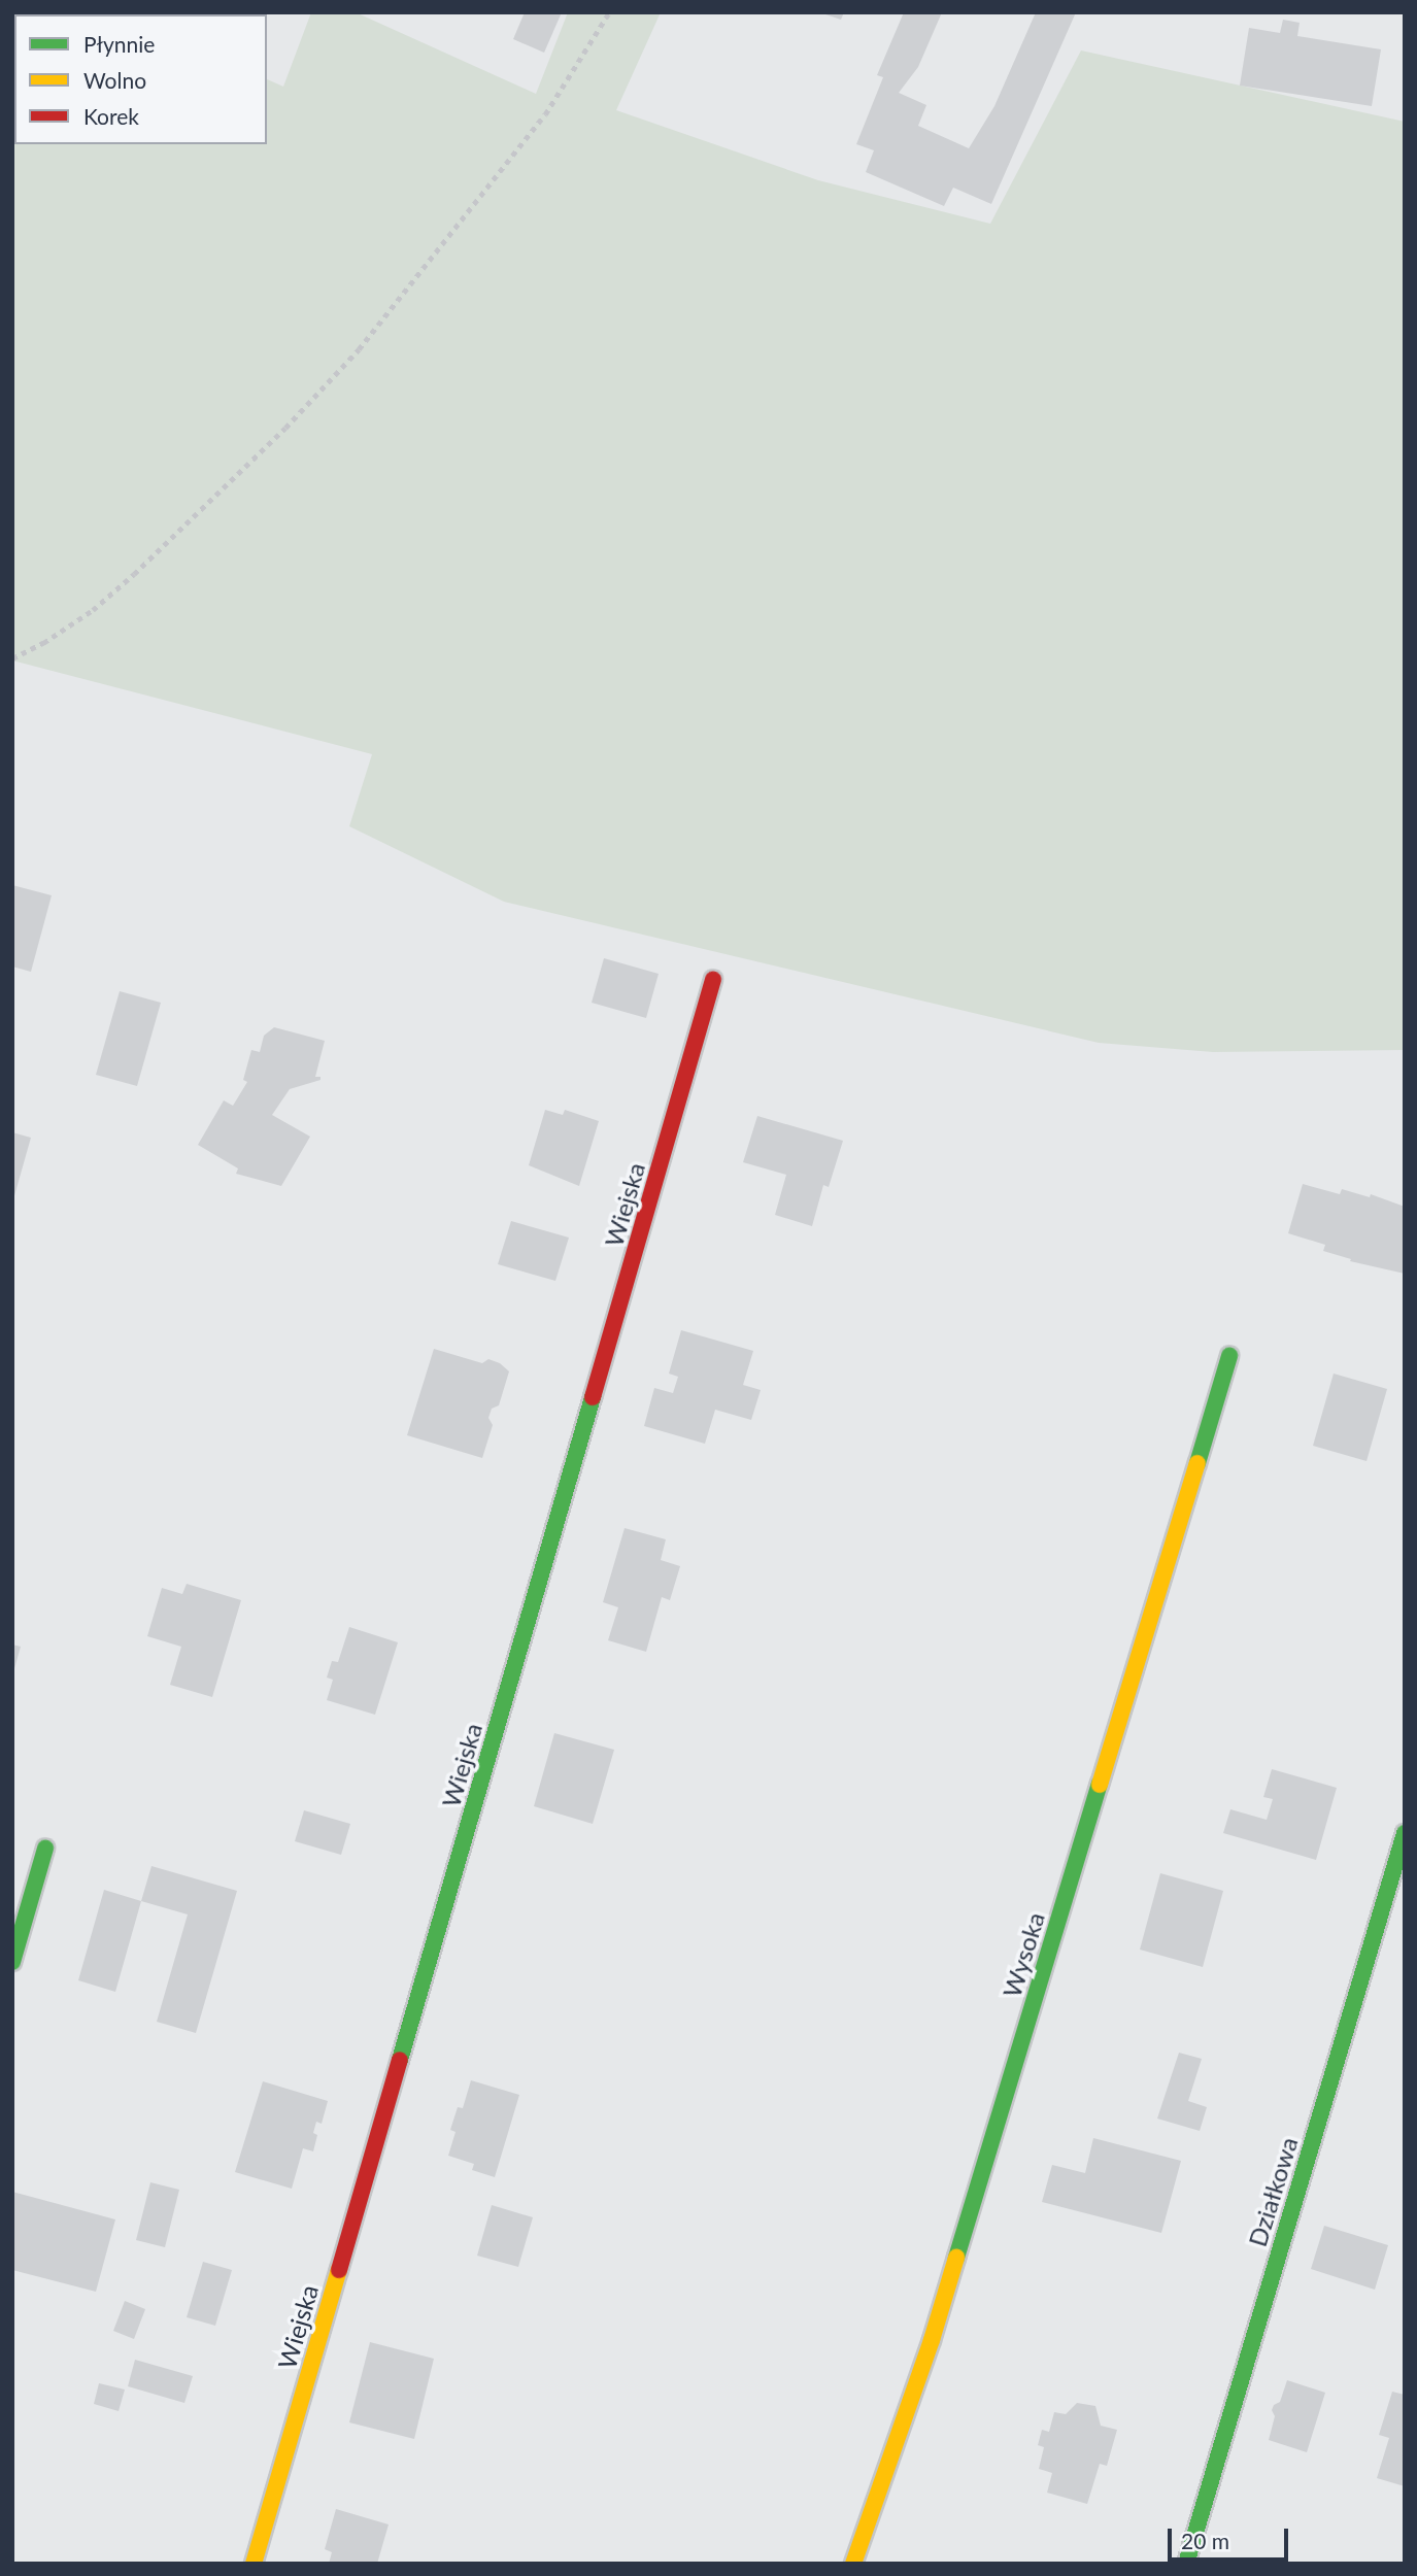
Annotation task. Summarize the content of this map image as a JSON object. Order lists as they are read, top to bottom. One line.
{"streets":{"street":["Wiejska","Wysoka","Działkowa"]},"legend":["Płynnie","Wolno","Korek"],"scale_bar":"20 m"}
